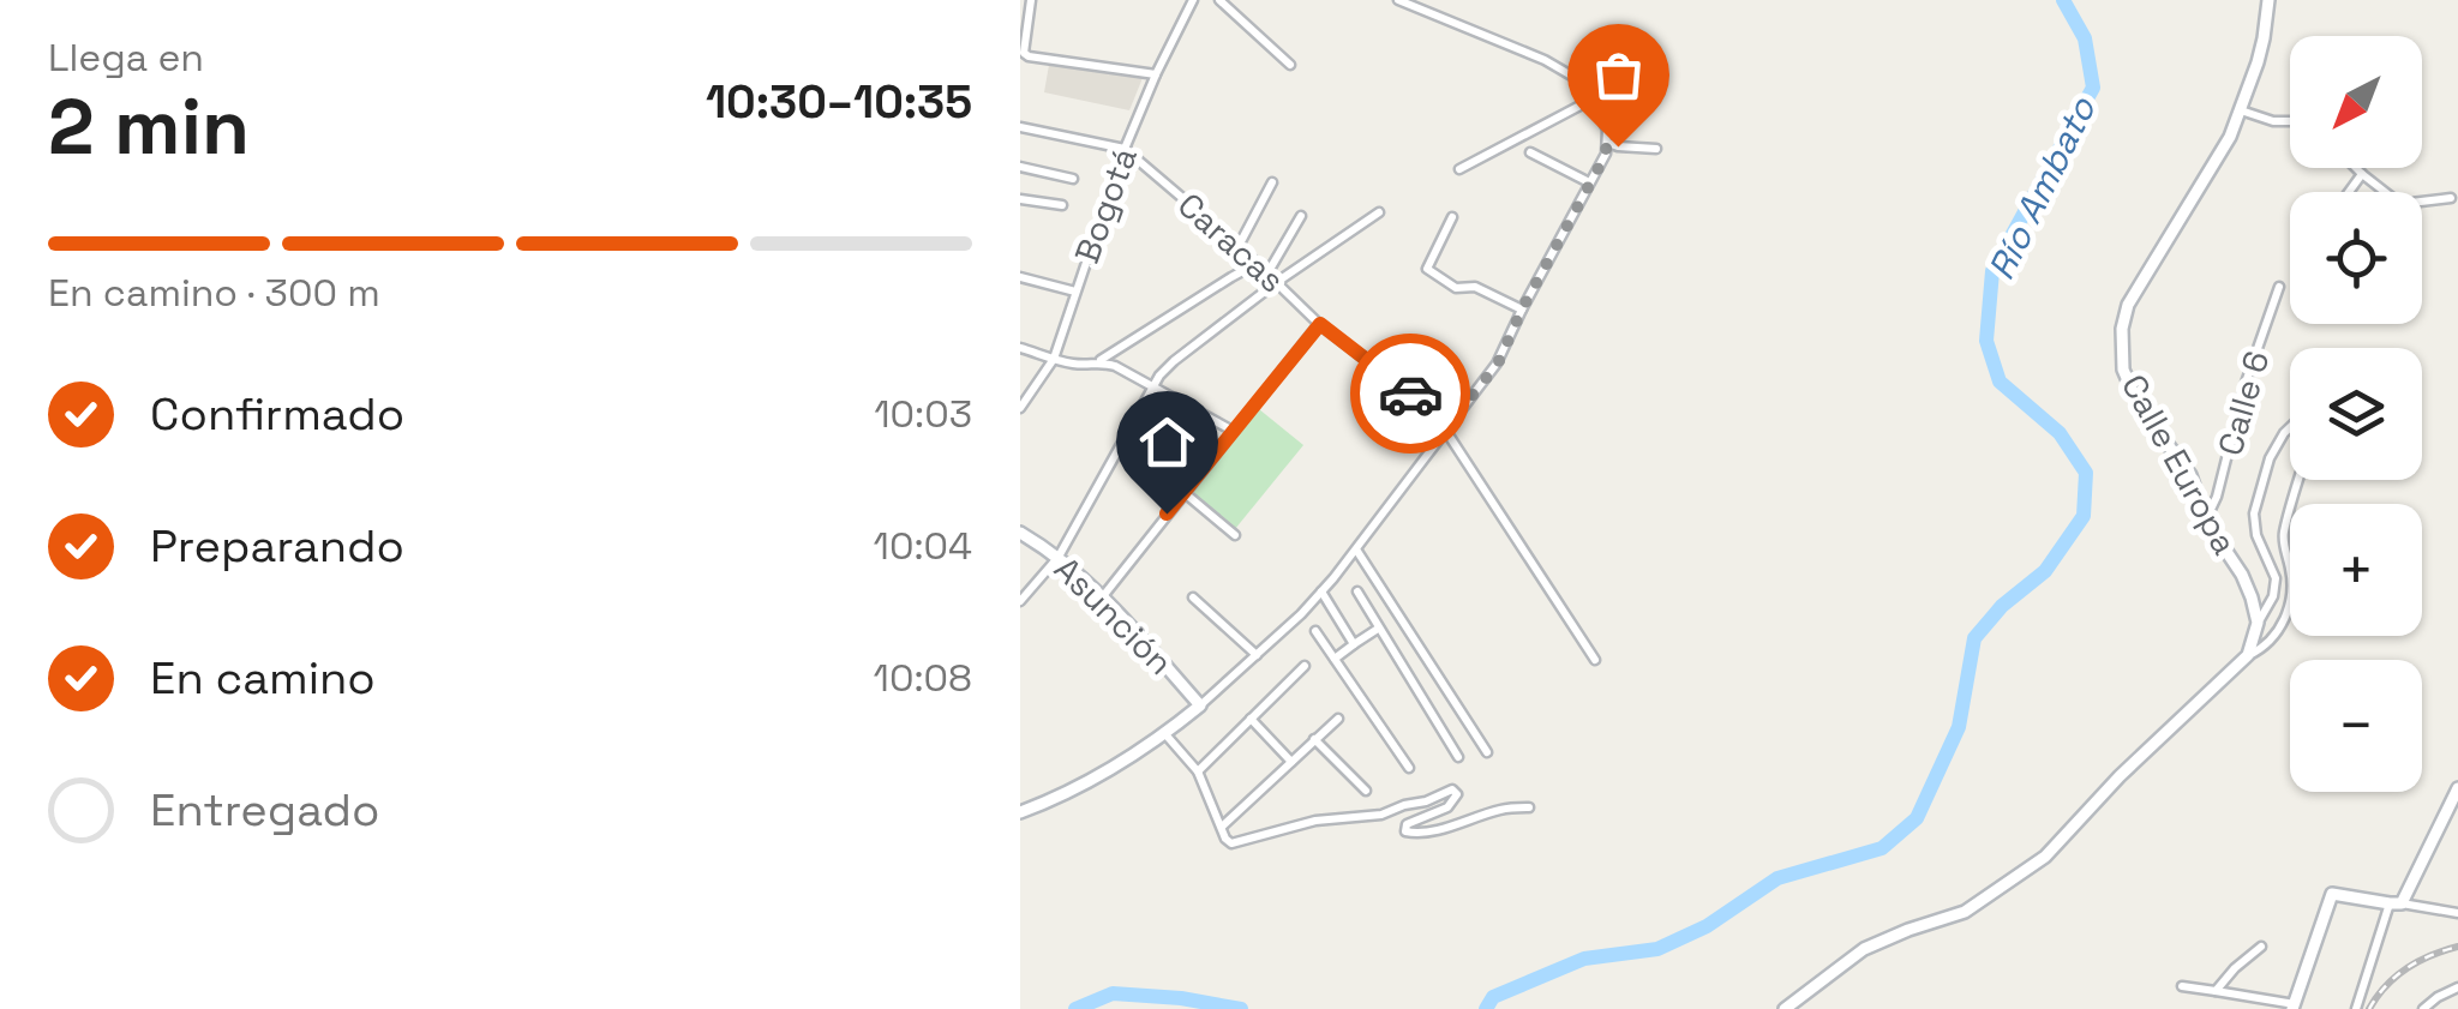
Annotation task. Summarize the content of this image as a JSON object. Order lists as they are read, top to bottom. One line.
{"streets":{"street":["Bogotá","Caracas","Calle 6","Calle Europa","Asunción"]},"crossings":[["Bogotá","Caracas"],["Calle 6","Calle Europa"]],"water":["Río Ambato"],"north":"bottom left","page":{"heading":["2 min","Llega en","10:30–10:35"],"map_buttons":["+","−"],"bar":"En camino · 300 m","list":[["Confirmado","10:03"],["Preparando","10:04"],["En camino","10:08"],"Entregado"]}}
